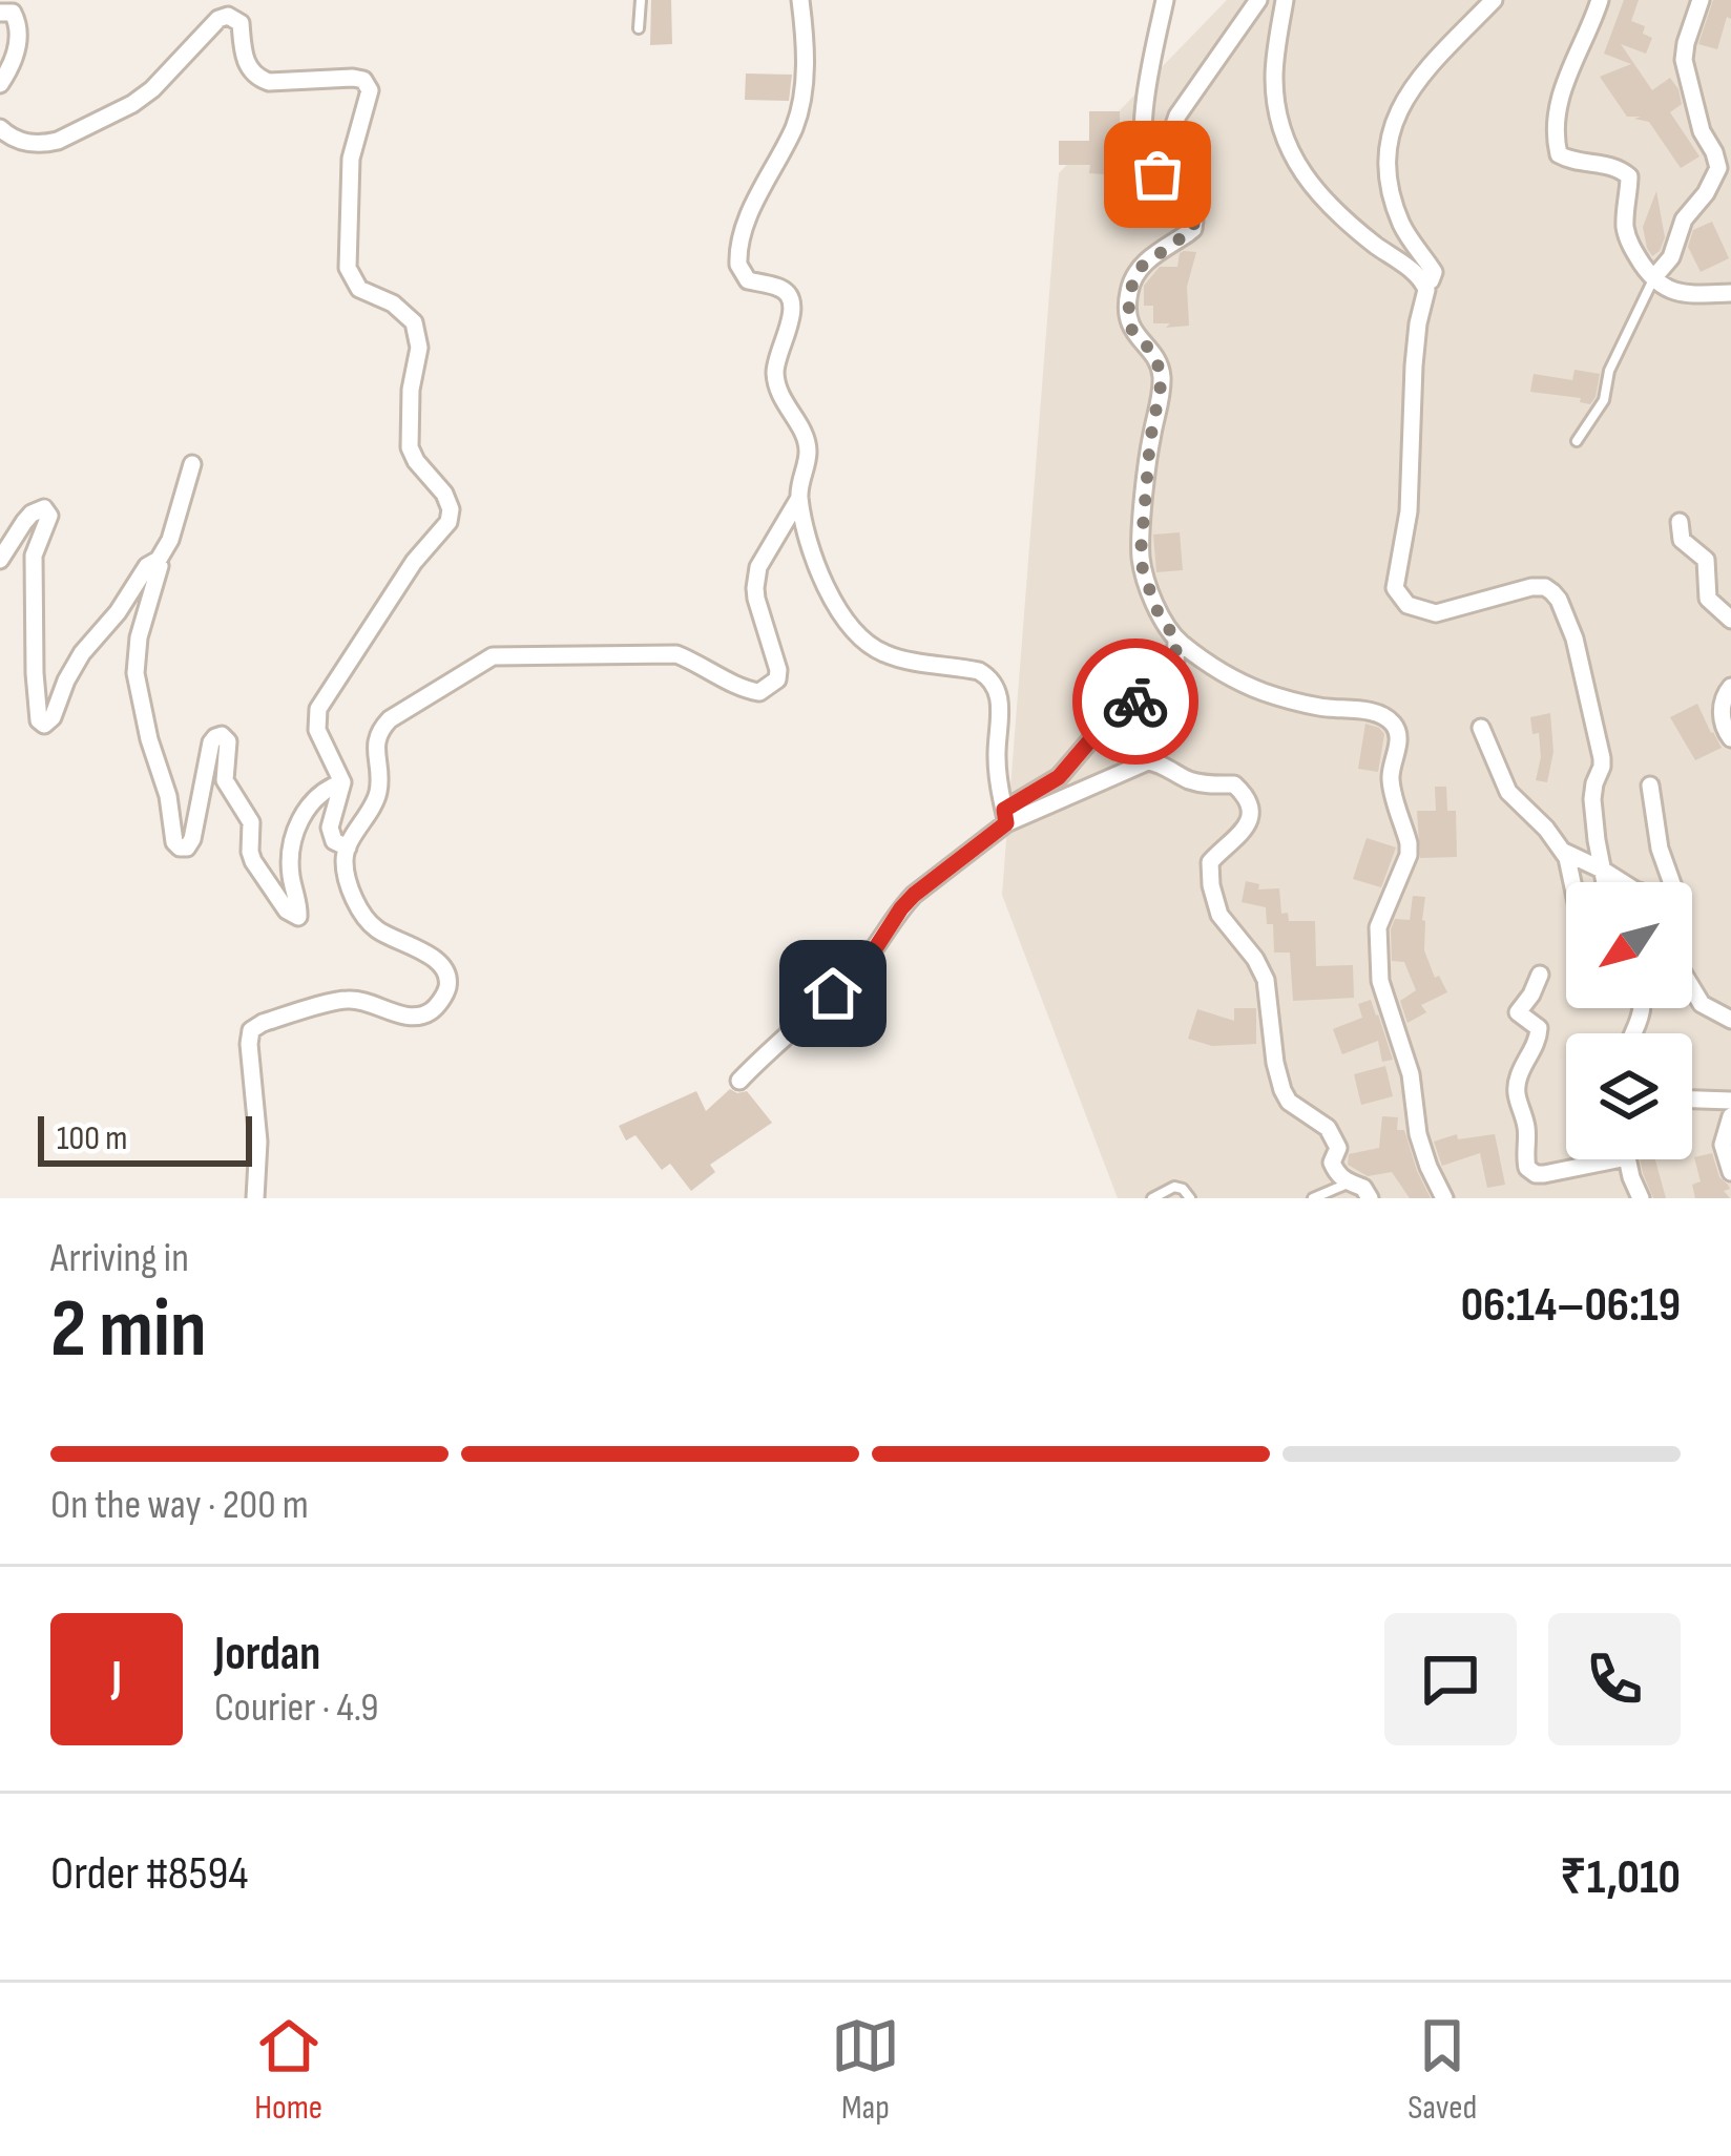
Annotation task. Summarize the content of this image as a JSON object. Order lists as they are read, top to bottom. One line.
{"scale_bar":"100 m","north":"bottom left","page":{"scale":"100 m","heading":["2 min","Arriving in","06:14–06:19"],"panel":["Jordan","Courier · 4.9","Order #8594","₹1,010"],"bar":"On the way · 200 m","round":"J","tabs":["Home","Map","Saved"]}}
